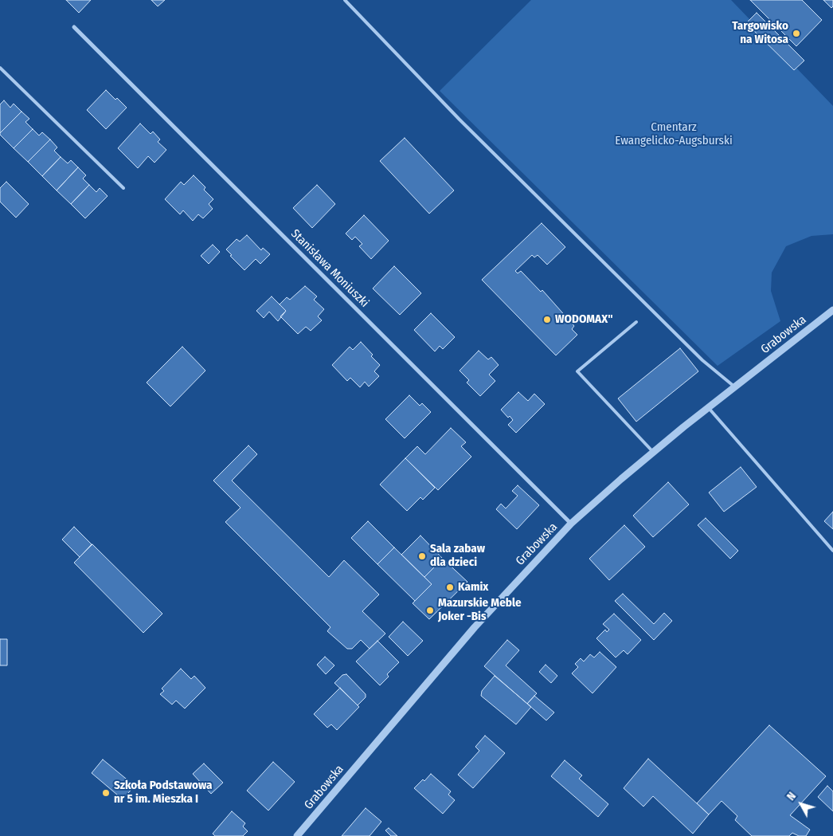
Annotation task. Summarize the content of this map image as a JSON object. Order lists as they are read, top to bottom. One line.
{"streets":{"street":["Stanisława Moniuszki","Grabowska"]},"crossings":[["Stanisława Moniuszki","Grabowska"]],"parks":["Cmentarz Ewangelicko-Augsburski"],"places":["Targowisko na Witosa","WODOMAX\"","Sala zabaw dla dzieci","Kamix","Mazurskie Meble Joker -Bis","Szkoła Podstawowa nr 5 im. Mieszka I"],"north":"top left"}
